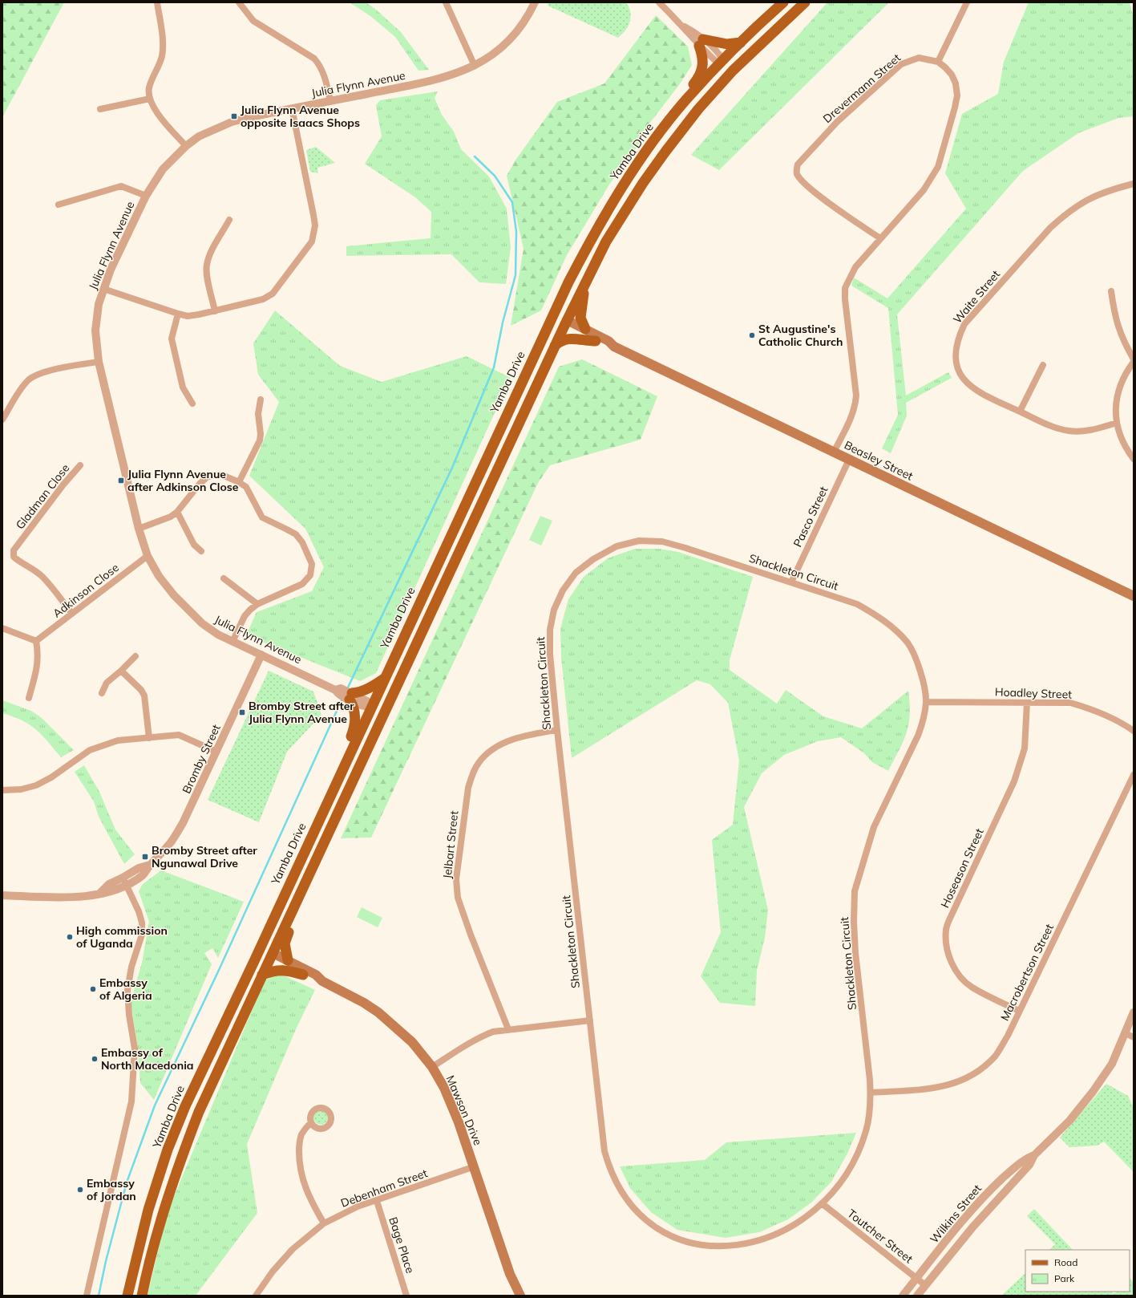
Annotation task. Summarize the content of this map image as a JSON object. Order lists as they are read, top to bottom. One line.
{"streets":{"main road":["Yamba Drive","Beasley Street","Mawson Drive"],"street":["Julia Flynn Avenue","Drevermann Street","Waite Street","Gladman Close","Pasco Street","Shackleton Circuit","Adkinson Close","Hoadley Street","Bromby Street","Jelbart Street","Hoseason Street","Macrobertson Street","Debenham Street","Wilkins Street","Toutcher Street","Bage Place"]},"crossings":[["Julia Flynn Avenue","Yamba Drive"],["Julia Flynn Avenue","Adkinson Close"],["Julia Flynn Avenue","Bromby Street"],["Beasley Street","Pasco Street"],["Gladman Close","Adkinson Close"],["Pasco Street","Shackleton Circuit"],["Shackleton Circuit","Hoadley Street"],["Shackleton Circuit","Jelbart Street"],["Shackleton Circuit","Macrobertson Street"],["Shackleton Circuit","Toutcher Street"],["Hoadley Street","Hoseason Street"],["Hoseason Street","Macrobertson Street"],["Mawson Drive","Debenham Street"],["Debenham Street","Bage Place"],["Wilkins Street","Toutcher Street"]],"places":{"transit":["Julia Flynn Avenue opposite Isaacs Shops","Julia Flynn Avenue after Adkinson Close","Bromby Street after Julia Flynn Avenue","Bromby Street after Ngunawal Drive"],"other":["St Augustine's Catholic Church","High commission of Uganda","Embassy of Algeria","Embassy of North Macedonia","Embassy of Jordan"]},"legend":["Road","Park"]}
